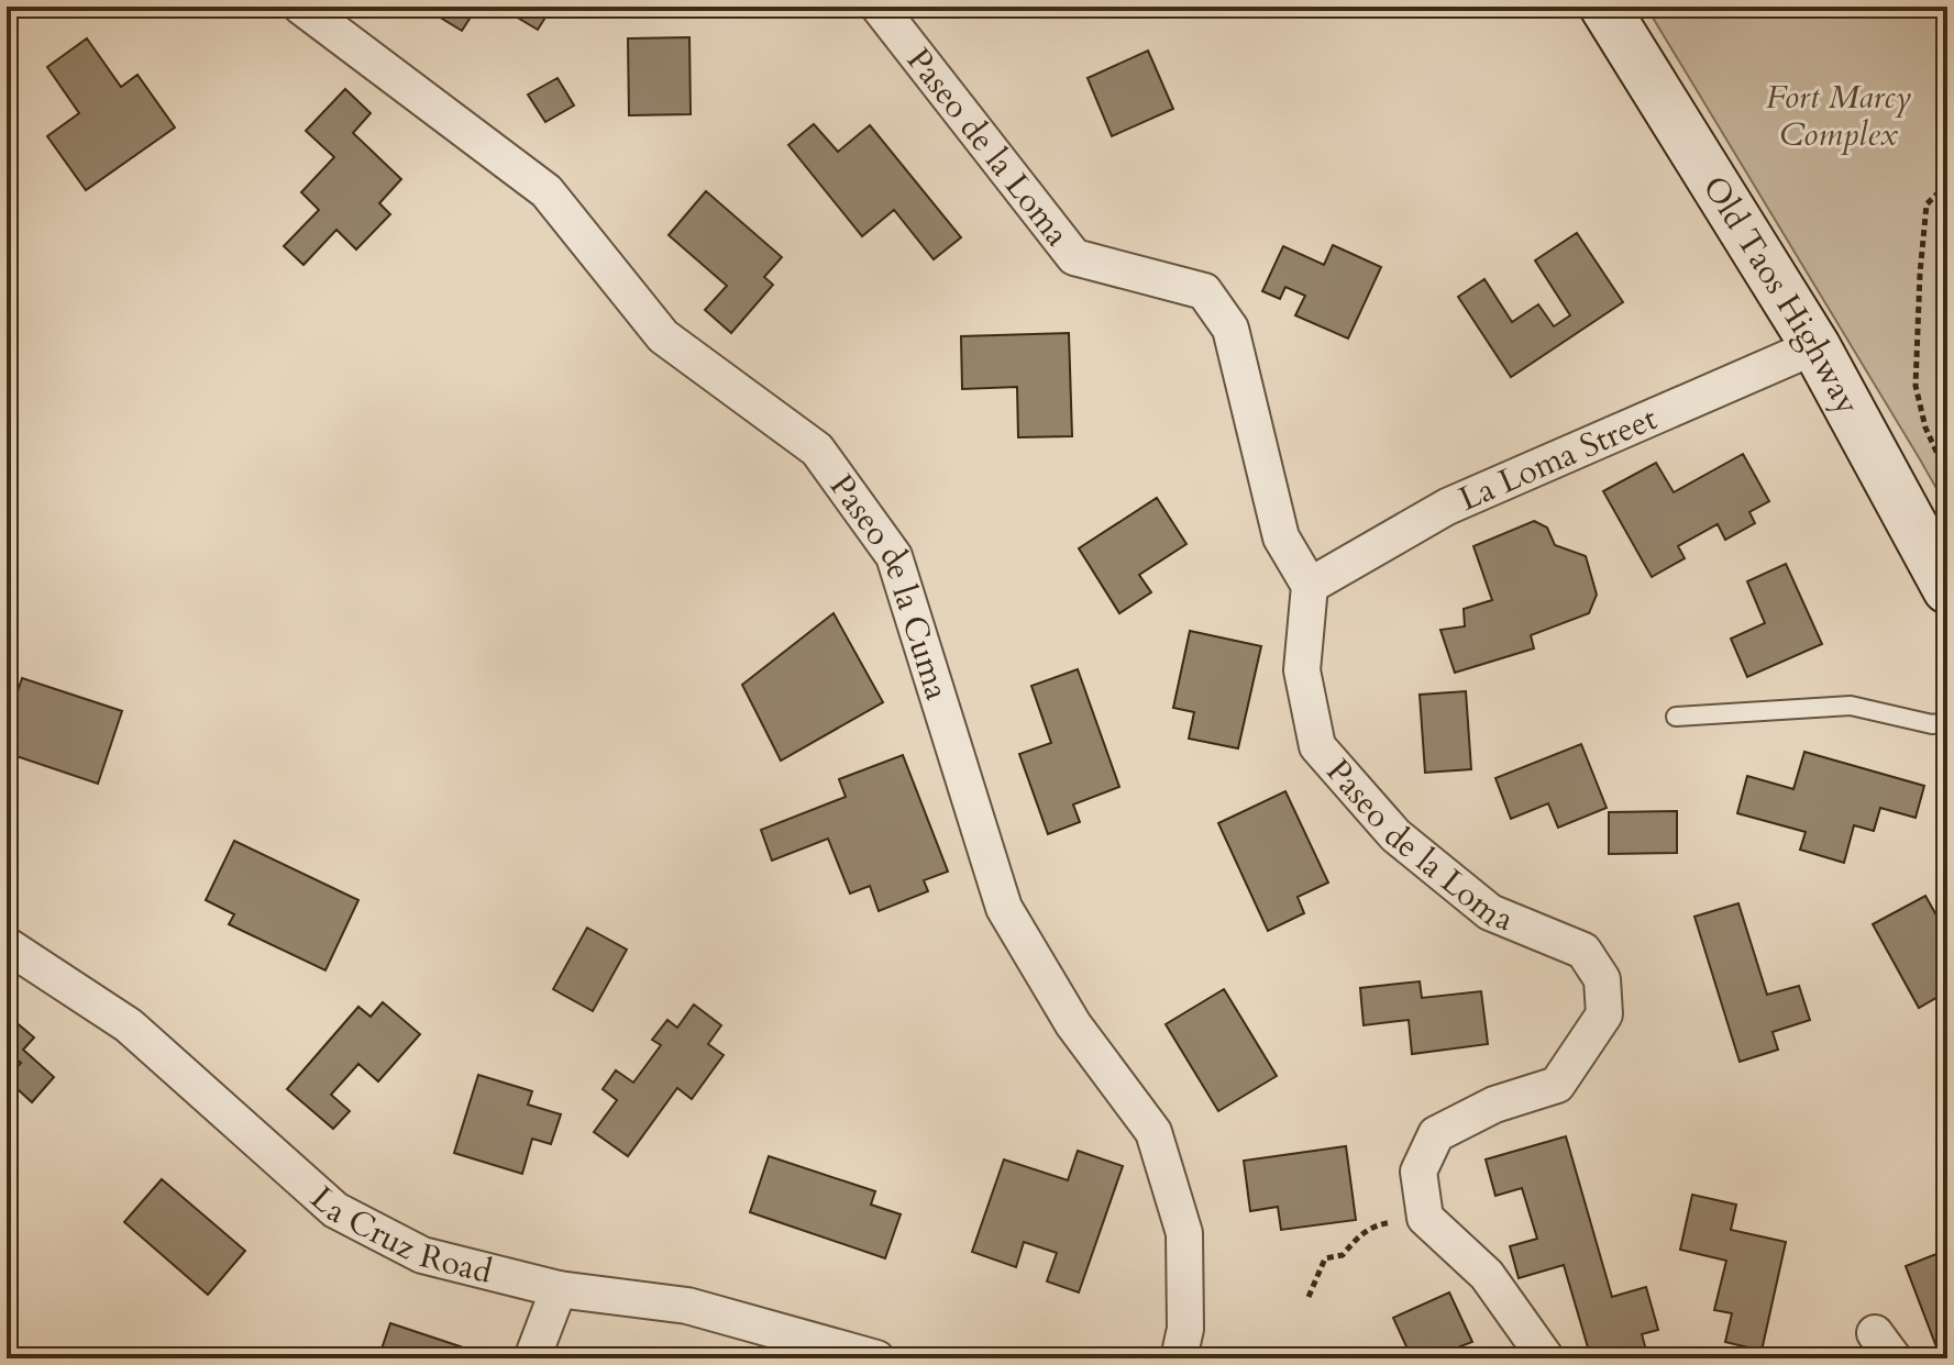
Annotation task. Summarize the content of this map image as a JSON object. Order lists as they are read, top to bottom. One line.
{"streets":{"street":["Paseo de la Loma","Old Taos Highway","La Loma Street","Paseo de la Cuma","La Cruz Road"]},"crossings":[["Paseo de la Loma","La Loma Street"],["Old Taos Highway","La Loma Street"]],"parks":["Fort Marcy Complex"]}
